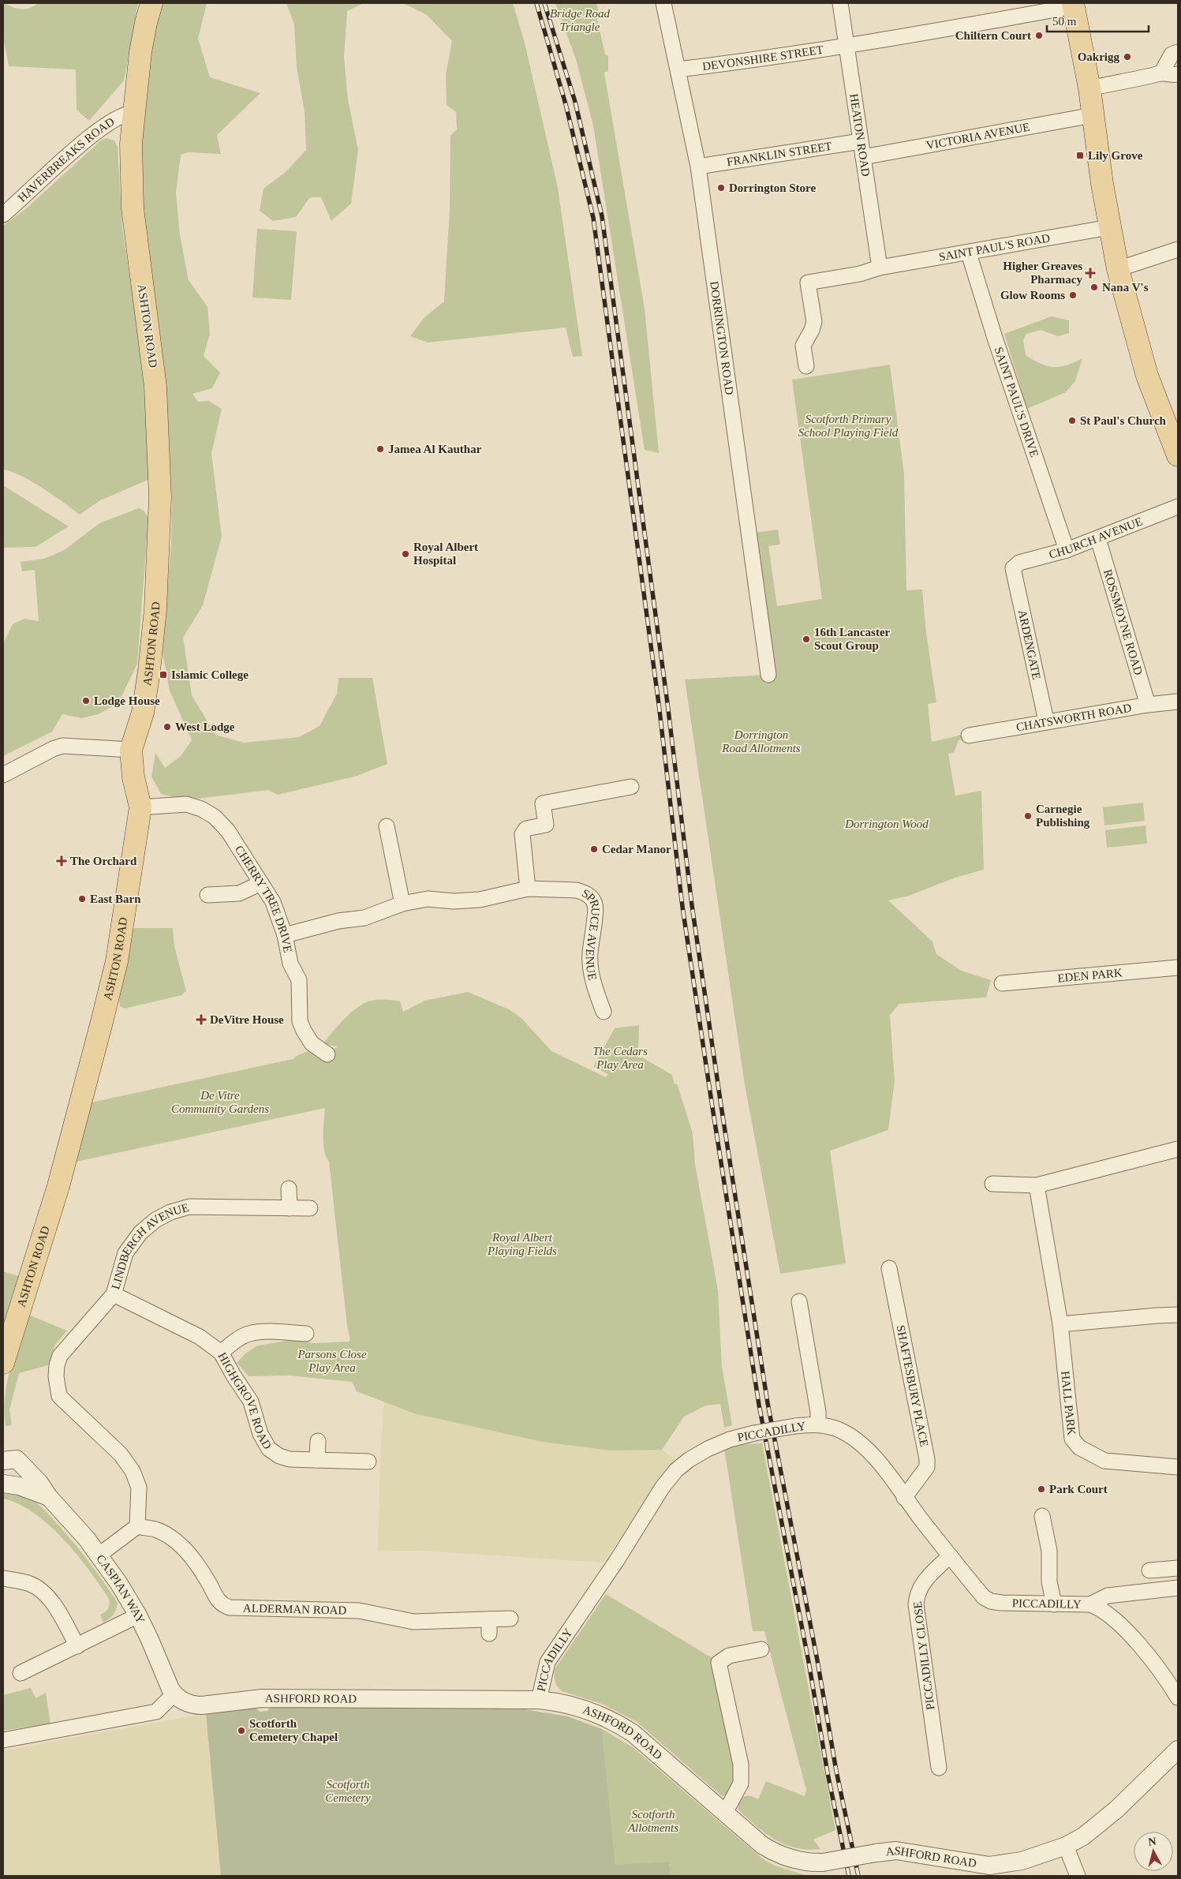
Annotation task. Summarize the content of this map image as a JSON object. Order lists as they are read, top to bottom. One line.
{"streets":{"main road":["ASHTON ROAD"],"street":["DEVONSHIRE STREET","HEATON ROAD","VICTORIA AVENUE","FRANKLIN STREET","HAVERBREAKS ROAD","SAINT PAUL'S ROAD","DORRINGTON ROAD","SAINT PAUL'S DRIVE","CHURCH AVENUE","ROSSMOYNE ROAD","ARDENGATE","CHATSWORTH ROAD","CHERRY TREE DRIVE","SPRUCE AVENUE","EDEN PARK","LINDBERGH AVENUE","SHAFTESBURY PLACE","HIGHGROVE ROAD","HALL PARK","PICCADILLY","CASPIAN WAY","ALDERMAN ROAD","PICCADILLY CLOSE","ASHFORD ROAD"]},"crossings":[["DEVONSHIRE STREET","HEATON ROAD"],["DEVONSHIRE STREET","DORRINGTON ROAD"],["HEATON ROAD","VICTORIA AVENUE"],["HEATON ROAD","FRANKLIN STREET"],["HEATON ROAD","SAINT PAUL'S ROAD"],["FRANKLIN STREET","DORRINGTON ROAD"],["HAVERBREAKS ROAD","ASHTON ROAD"],["SAINT PAUL'S ROAD","SAINT PAUL'S DRIVE"],["ASHTON ROAD","CHERRY TREE DRIVE"],["SAINT PAUL'S DRIVE","CHURCH AVENUE"],["CHURCH AVENUE","ROSSMOYNE ROAD"],["CHURCH AVENUE","ARDENGATE"],["ROSSMOYNE ROAD","CHATSWORTH ROAD"],["ARDENGATE","CHATSWORTH ROAD"],["CHERRY TREE DRIVE","SPRUCE AVENUE"],["LINDBERGH AVENUE","HIGHGROVE ROAD"],["LINDBERGH AVENUE","ALDERMAN ROAD"],["SHAFTESBURY PLACE","PICCADILLY"],["PICCADILLY","PICCADILLY CLOSE"],["PICCADILLY","ASHFORD ROAD"],["CASPIAN WAY","ASHFORD ROAD"]],"parks":["Bridge Road Triangle","Scotforth Primary School Playing Field","Dorrington Road Allotments","Dorrington Wood","The Cedars Play Area","De Vitre Community Gardens","Royal Albert Playing Fields","Parsons Close Play Area","Scotforth Cemetery","Scotforth Allotments"],"places":{"other":["Chiltern Court","Oakrigg","Dorrington Store","Nana V's","Glow Rooms","St Paul's Church","Jamea Al Kauthar","Royal Albert Hospital","16th Lancaster Scout Group","Lodge House","West Lodge","Carnegie Publishing","Cedar Manor","East Barn","Park Court","Scotforth Cemetery Chapel"],"transit":["Lily Grove","Islamic College"],"health":["Higher Greaves Pharmacy","The Orchard","DeVitre House"]},"scale_bar":"50 m","north":"top"}
